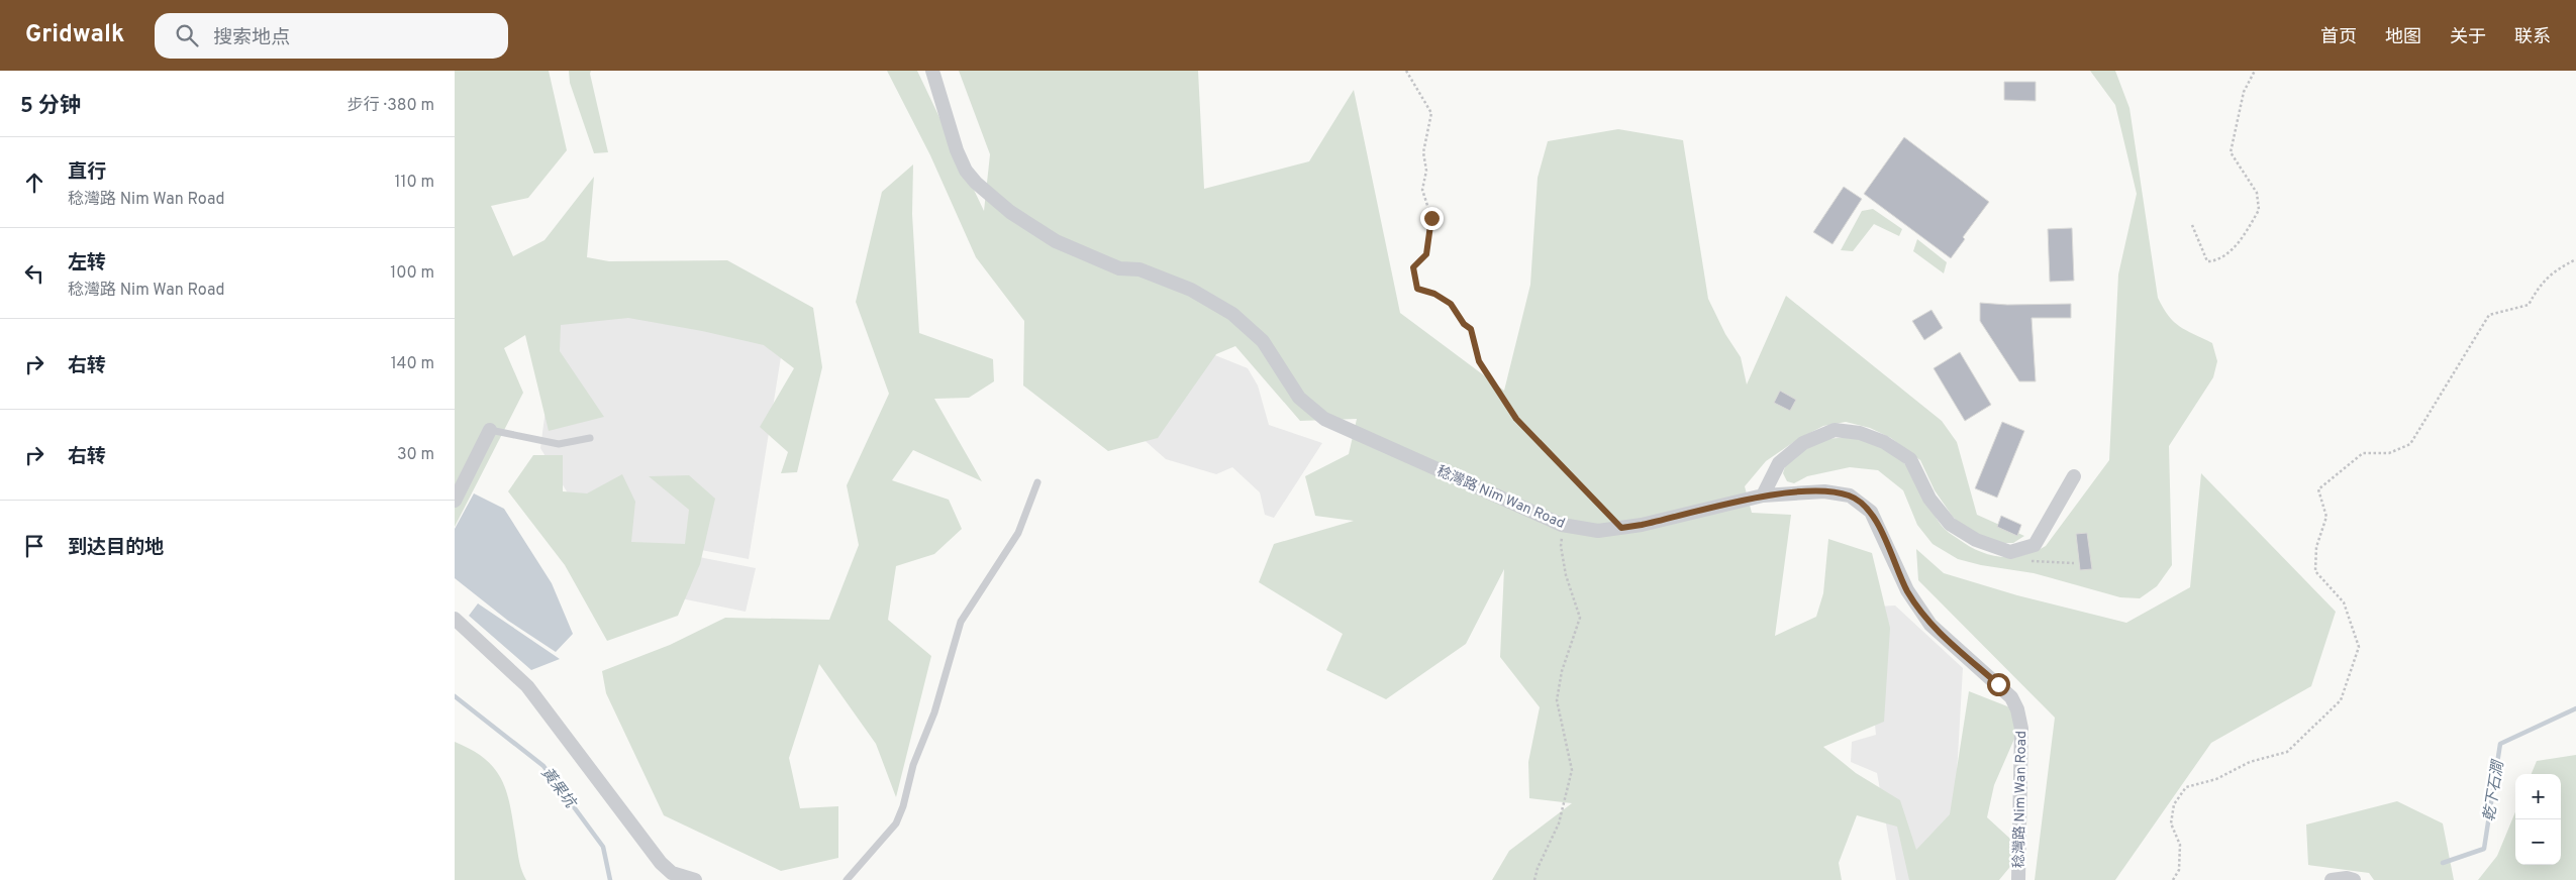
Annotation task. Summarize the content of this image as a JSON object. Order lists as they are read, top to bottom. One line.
{"streets":{"street":["稔灣路 Nim Wan Road"]},"water":["黃果坑","乾下石澗"],"page":{"header":"Gridwalk","search":"搜索地点","nav":["首页","地图","关于","联系"],"heading":["5 分钟","步行 · 380 m"],"list":[["直行","稔灣路 Nim Wan Road","110 m"],["左转","稔灣路 Nim Wan Road","100 m"],["右转","140 m"],["右转","30 m"],"到达目的地"],"map_buttons":["+","−"]}}
